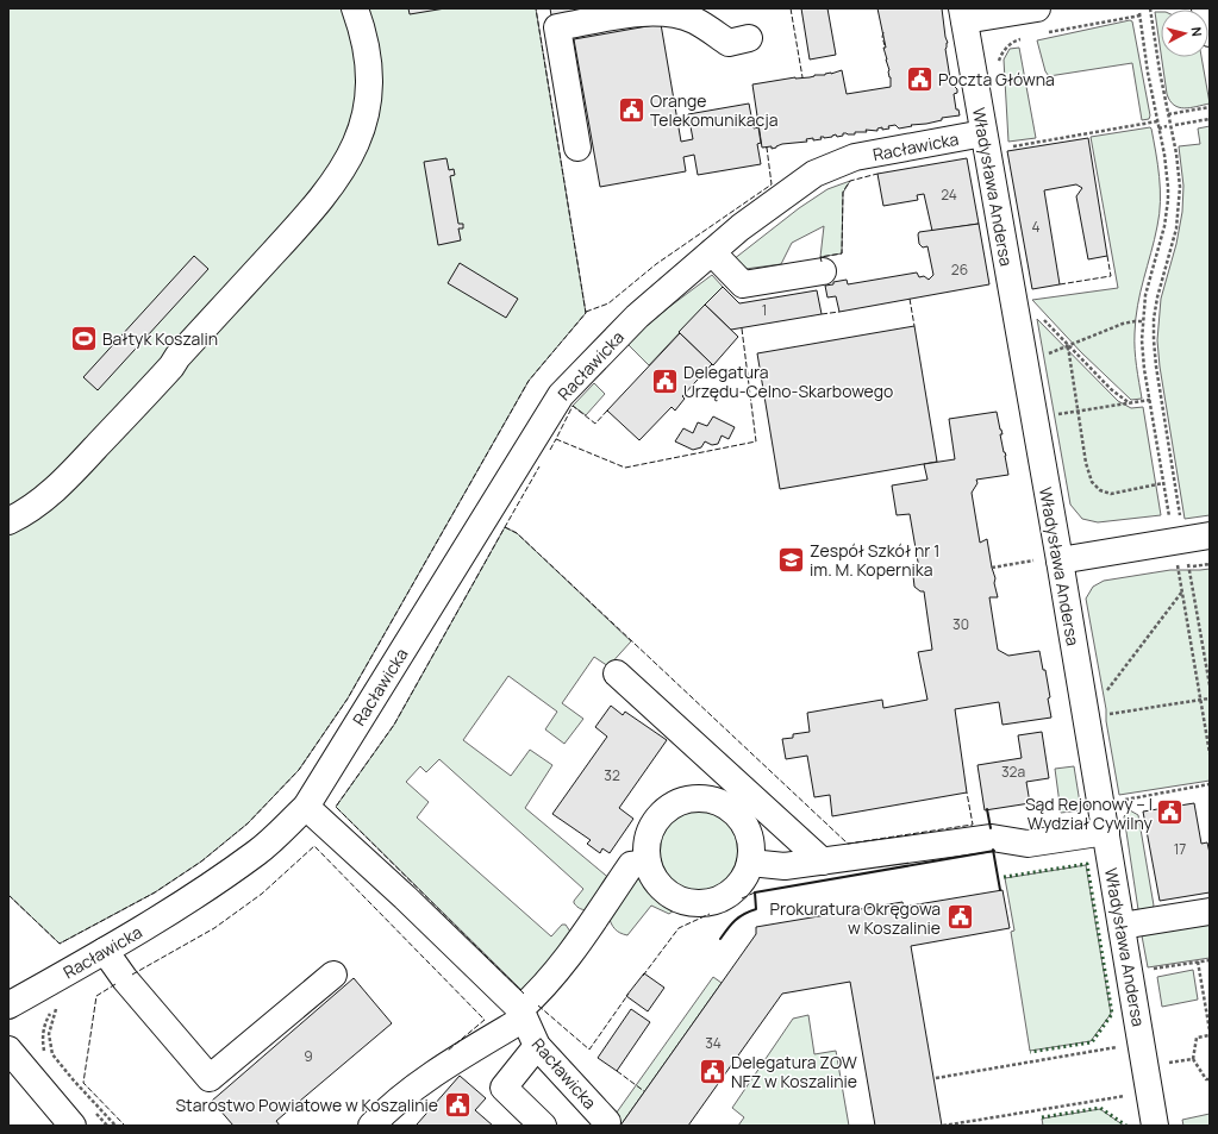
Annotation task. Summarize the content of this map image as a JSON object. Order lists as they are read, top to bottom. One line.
{"streets":{"street":["Racławicka","Władysława Andersa"]},"crossings":[["Racławicka","Władysława Andersa"]],"places":{"public building":["Poczta Główna","Orange Telekomunikacja","Delegatura Urzędu-Celno-Skarbowego","Sąd Rejonowy – I Wydział Cywilny","Prokuratura Okręgowa w Koszalinie","Delegatura ZOW NFZ w Koszalinie","Starostwo Powiatowe w Koszalinie"],"sports":["Bałtyk Koszalin"],"school or university":["Zespół Szkół nr 1 im. M. Kopernika"]},"house_numbers":["24","4","26","1","30","32a","32","17","34","9"],"north":"right"}
